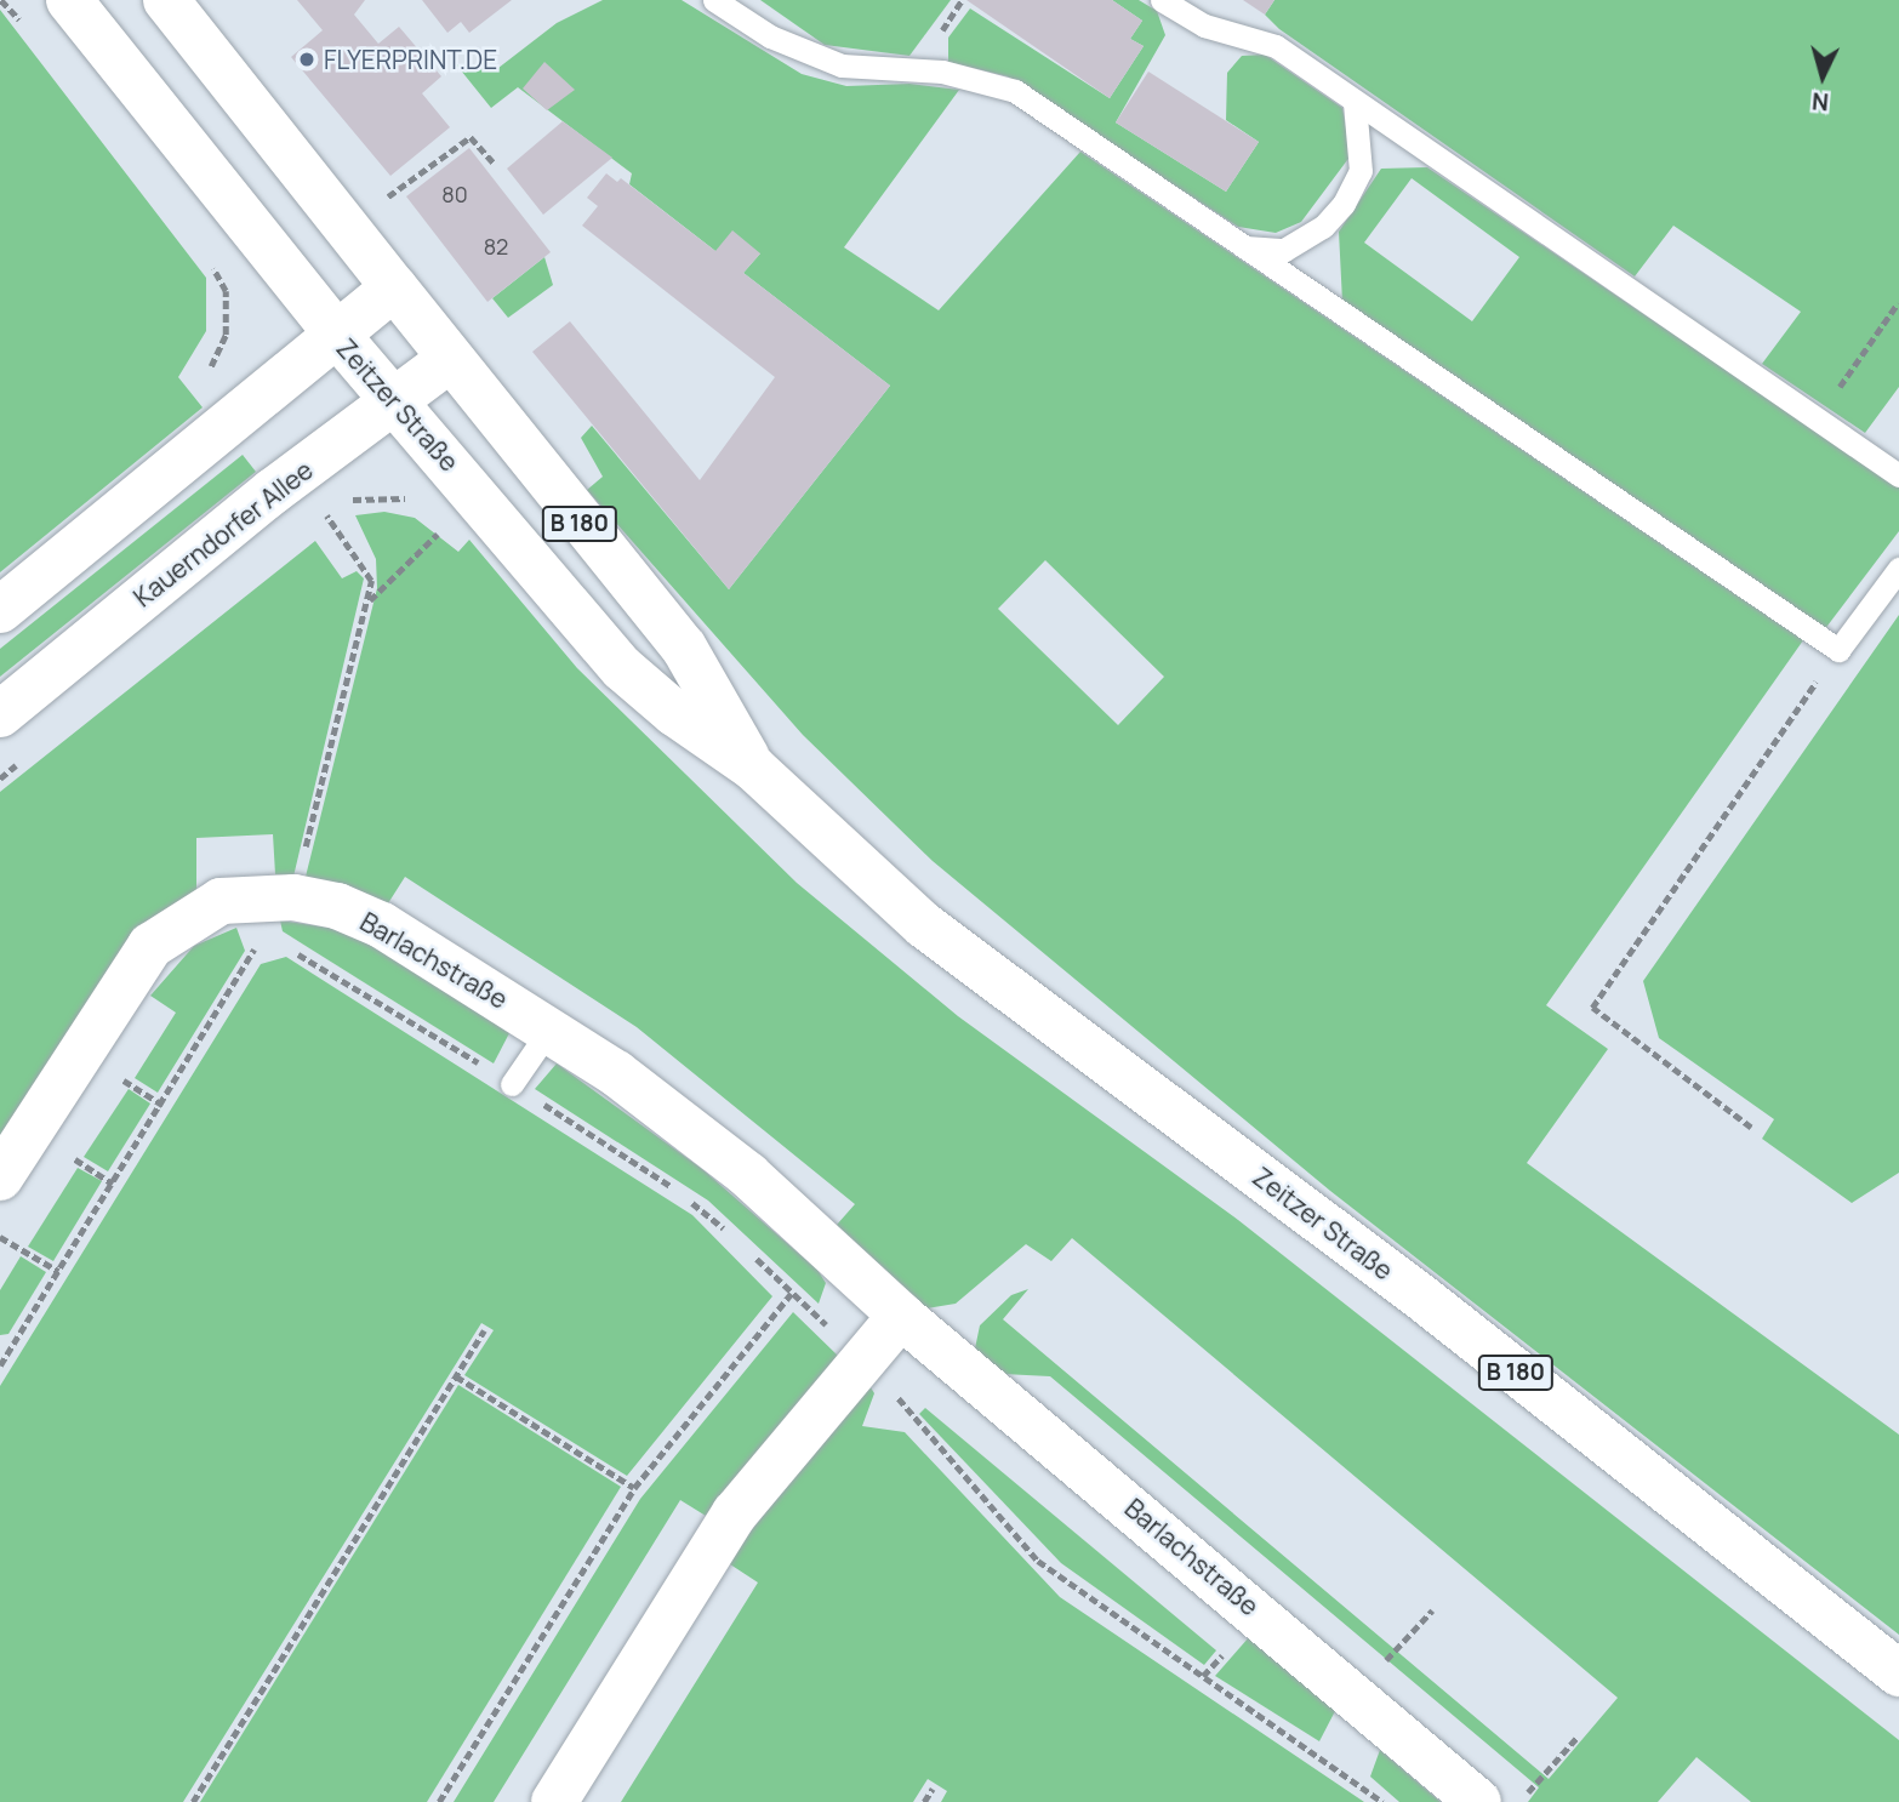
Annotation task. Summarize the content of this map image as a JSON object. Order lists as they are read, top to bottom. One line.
{"streets":{"main road":["Zeitzer Straße","B 180","Kauerndorfer Allee","Barlachstraße"]},"crossings":[["Zeitzer Straße","Kauerndorfer Allee"]],"places":["FLYERPRINT.DE"],"house_numbers":["80","82"],"north":"bottom"}
